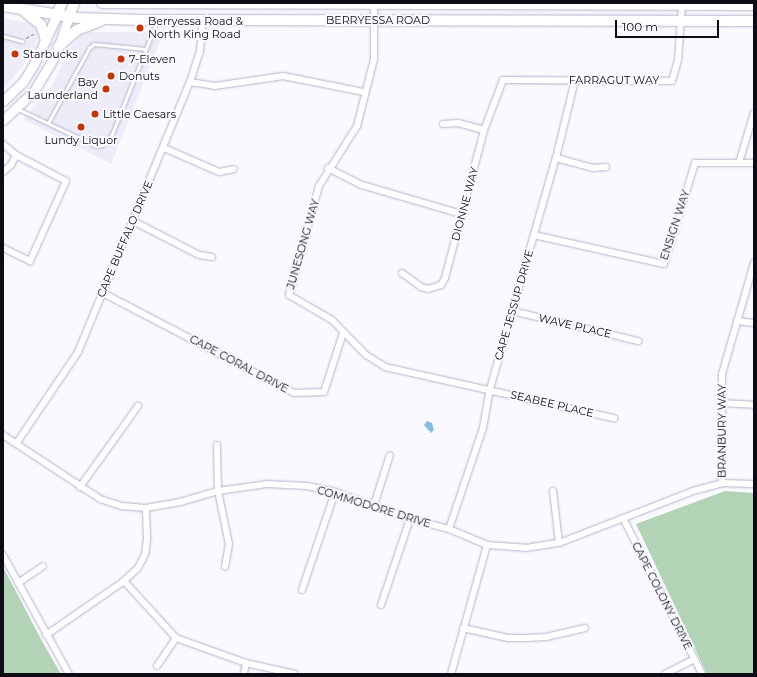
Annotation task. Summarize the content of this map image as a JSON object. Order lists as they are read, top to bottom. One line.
{"streets":{"main road":["BERRYESSA ROAD"],"street":["FARRAGUT WAY","DIONNE WAY","ENSIGN WAY","CAPE BUFFALO DRIVE","JUNESONG WAY","CAPE JESSUP DRIVE","WAVE PLACE","CAPE CORAL DRIVE","SEABEE PLACE","BRANBURY WAY","COMMODORE DRIVE","CAPE COLONY DRIVE"]},"crossings":[["BERRYESSA ROAD","FARRAGUT WAY"],["BERRYESSA ROAD","CAPE BUFFALO DRIVE"],["BERRYESSA ROAD","JUNESONG WAY"],["FARRAGUT WAY","DIONNE WAY"],["FARRAGUT WAY","CAPE JESSUP DRIVE"],["ENSIGN WAY","CAPE JESSUP DRIVE"],["CAPE BUFFALO DRIVE","CAPE CORAL DRIVE"],["CAPE BUFFALO DRIVE","COMMODORE DRIVE"],["JUNESONG WAY","CAPE JESSUP DRIVE"],["JUNESONG WAY","CAPE CORAL DRIVE"],["JUNESONG WAY","SEABEE PLACE"],["CAPE JESSUP DRIVE","WAVE PLACE"],["CAPE JESSUP DRIVE","SEABEE PLACE"],["CAPE JESSUP DRIVE","COMMODORE DRIVE"],["BRANBURY WAY","COMMODORE DRIVE"],["COMMODORE DRIVE","CAPE COLONY DRIVE"]],"places":["Berryessa Road & North King Road","Starbucks","7-Eleven","Donuts","Bay Launderland","Little Caesars","Lundy Liquor"],"scale_bar":"100 m"}
